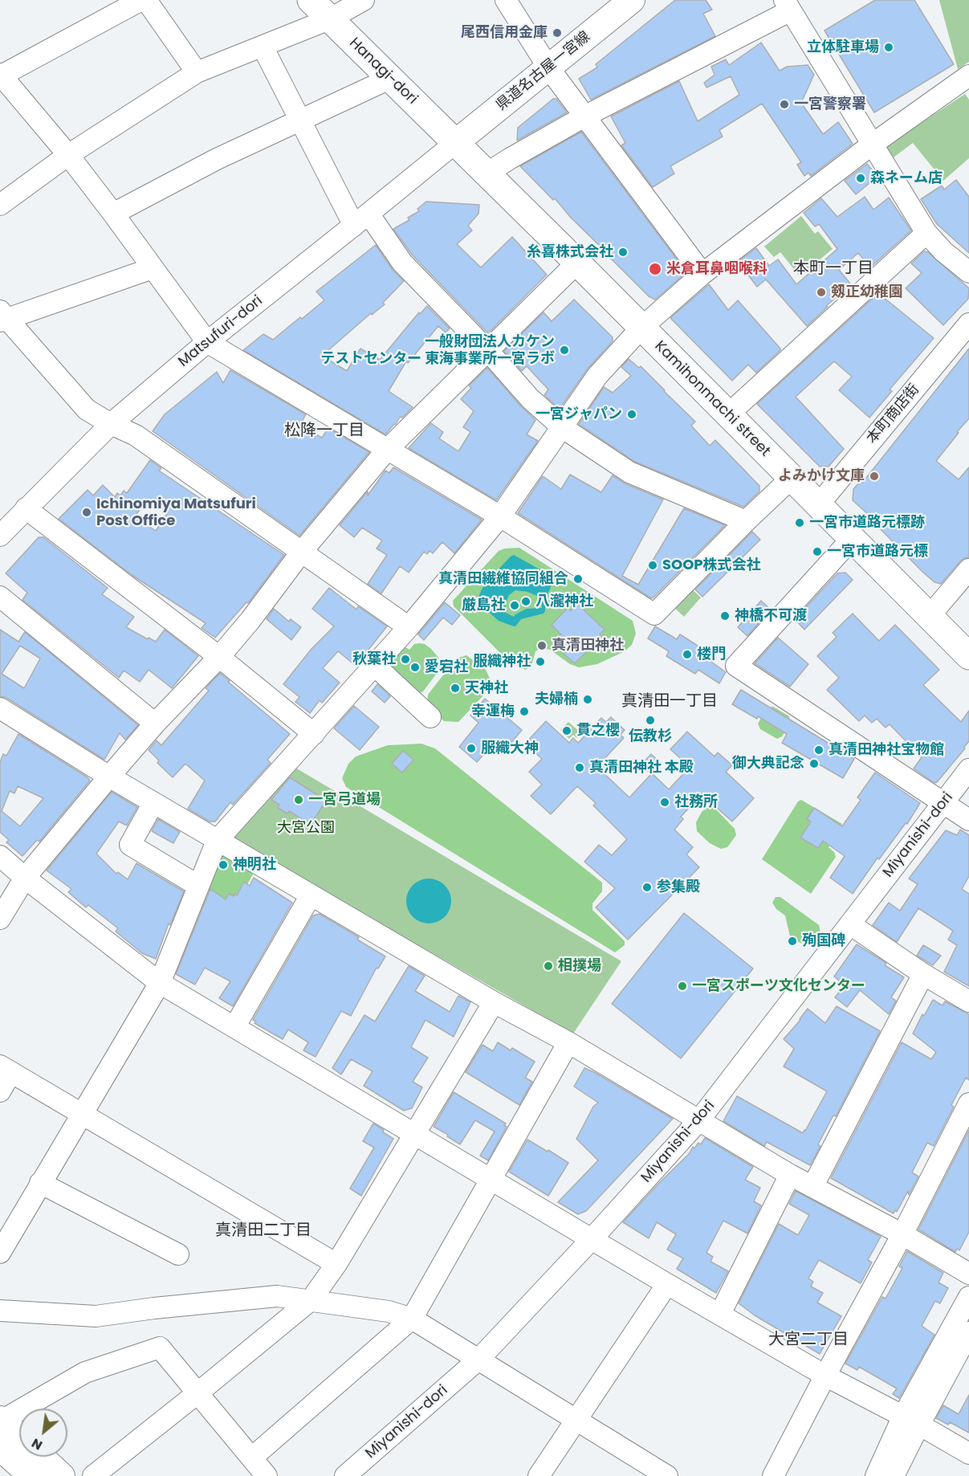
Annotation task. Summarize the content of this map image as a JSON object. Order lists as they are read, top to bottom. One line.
{"streets":{"highway":["Hanagi-dori","Kamihonmachi street"],"main road":["県道名古屋一宮線"],"street":["Matsufuri-dori","本町商店街","Miyanishi-dori"]},"crossings":[["Hanagi-dori","県道名古屋一宮線"],["Hanagi-dori","Matsufuri-dori"],["Hanagi-dori","Kamihonmachi street"],["県道名古屋一宮線","Matsufuri-dori"],["県道名古屋一宮線","Kamihonmachi street"],["Matsufuri-dori","Kamihonmachi street"],["Kamihonmachi street","本町商店街"]],"districts":["本町一丁目","松降一丁目","真清田一丁目","真清田二丁目","大宮二丁目"],"parks":["大宮公園"],"places":["尾西信用金庫","立体駐車場","一宮警察署","森ネーム店","糸喜株式会社","米倉耳鼻咽喉科","剱正幼稚園","一般財団法人カケン テストセンター 東海事業所一宮ラボ","一宮ジャパン","よみかけ文庫","Ichinomiya Matsufuri Post Office","一宮市道路元標跡","一宮市道路元標","SOOP株式会社","真清田繊維協同組合","八瀧神社","厳島社","神橋不可渡","真清田神社","楼門","秋葉社","服織神社","愛宕社","天神社","夫婦楠","幸運梅","伝教杉","貫之櫻","服織大神","真清田神社宝物館","御大典記念","真清田神社 本殿","一宮弓道場","社務所","神明社","参集殿","殉国碑","相撲場","一宮スポーツ文化センター"],"north":"bottom left"}
